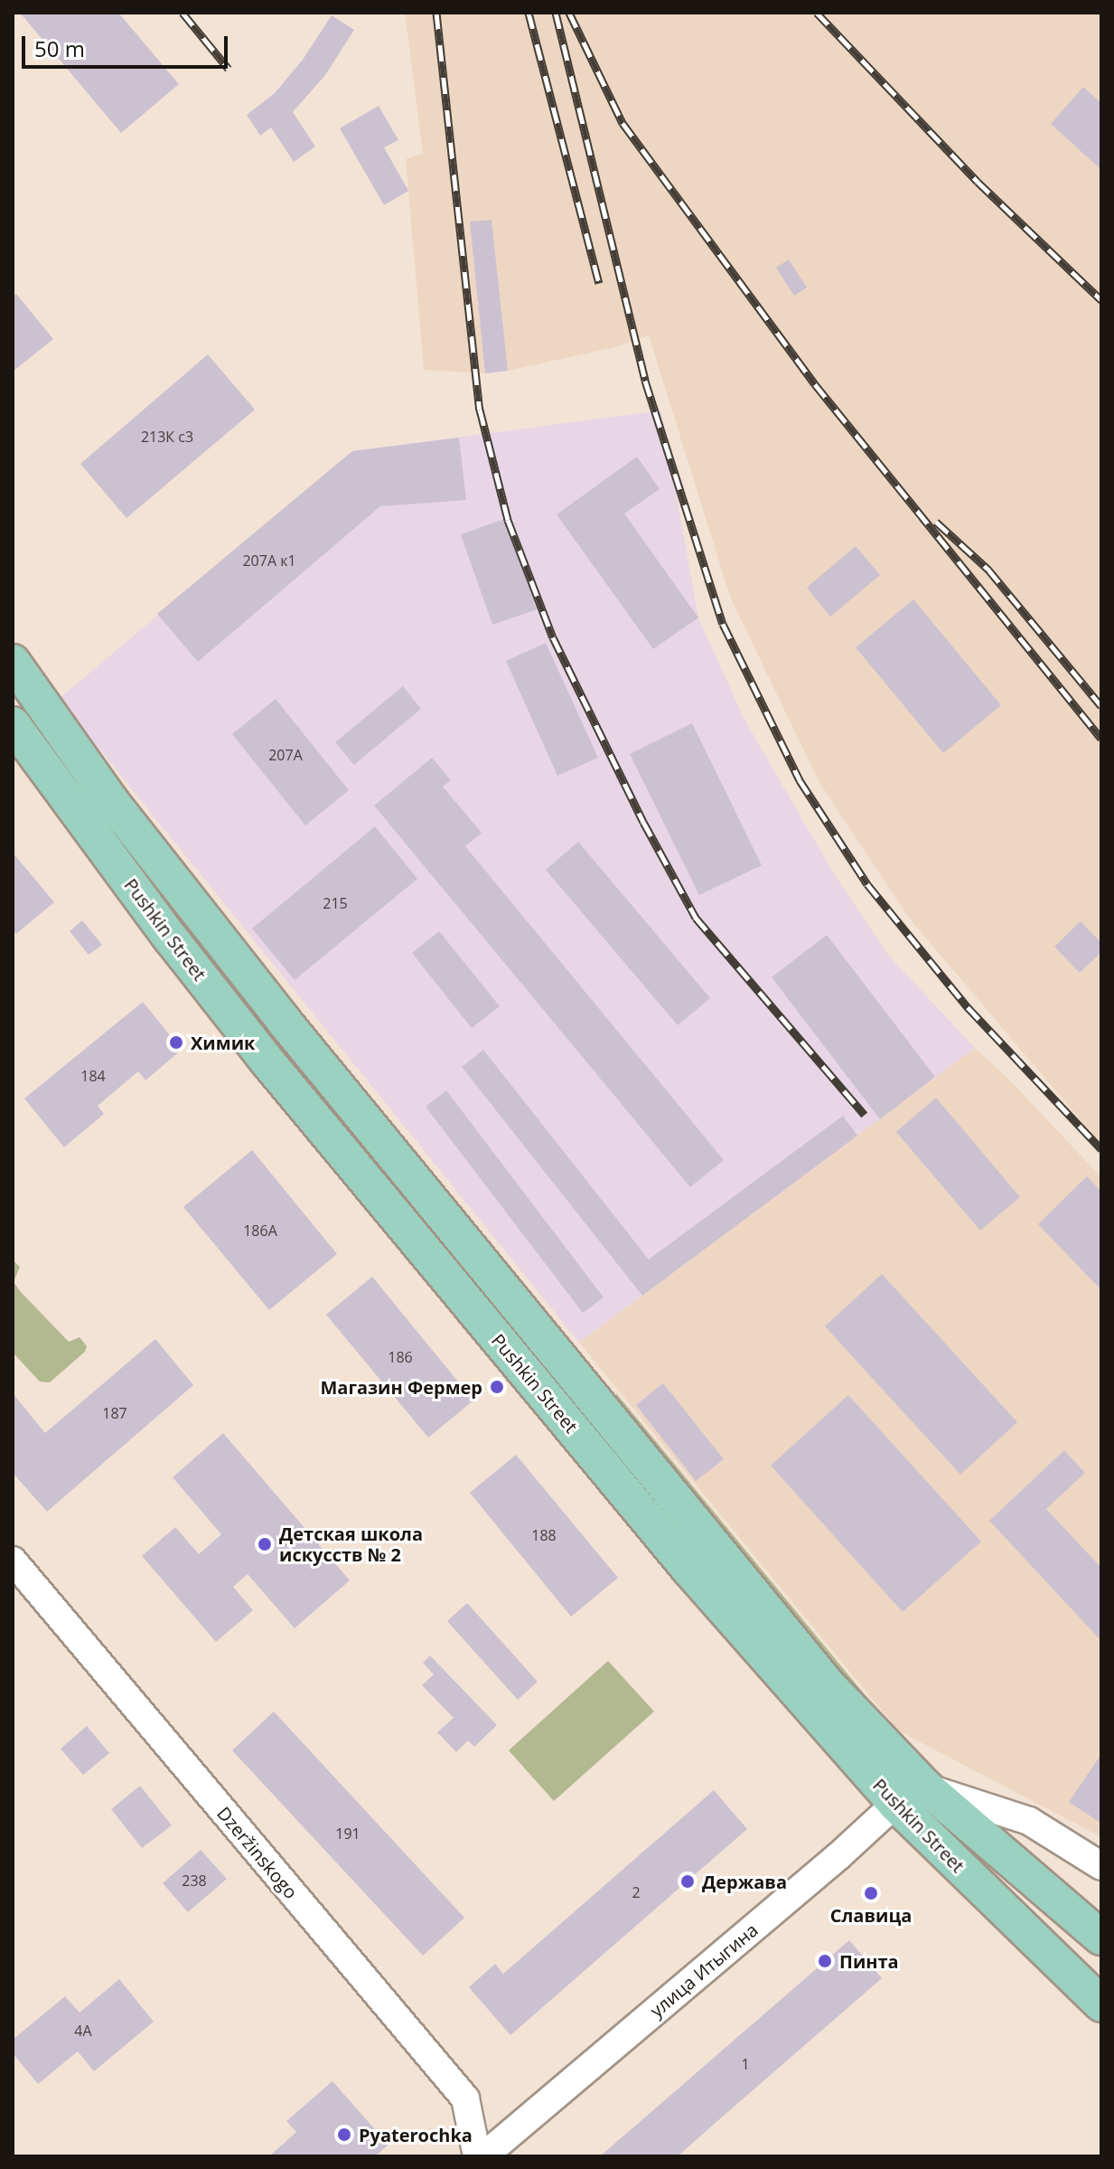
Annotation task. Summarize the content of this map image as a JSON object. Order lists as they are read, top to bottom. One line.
{"streets":{"main road":["Pushkin Street"],"street":["Dzeržinskogo","улица Итыгина"]},"crossings":[["Pushkin Street","улица Итыгина"]],"places":["Химик","Магазин Фермер","Детская школа искусств № 2","Держава","Славица","Пинта","Pyaterochka"],"house_numbers":["213К с3","207А к1","207А","215","184","186А","186","187","188","191","238","2","4А","1"],"scale_bar":"50 m"}
